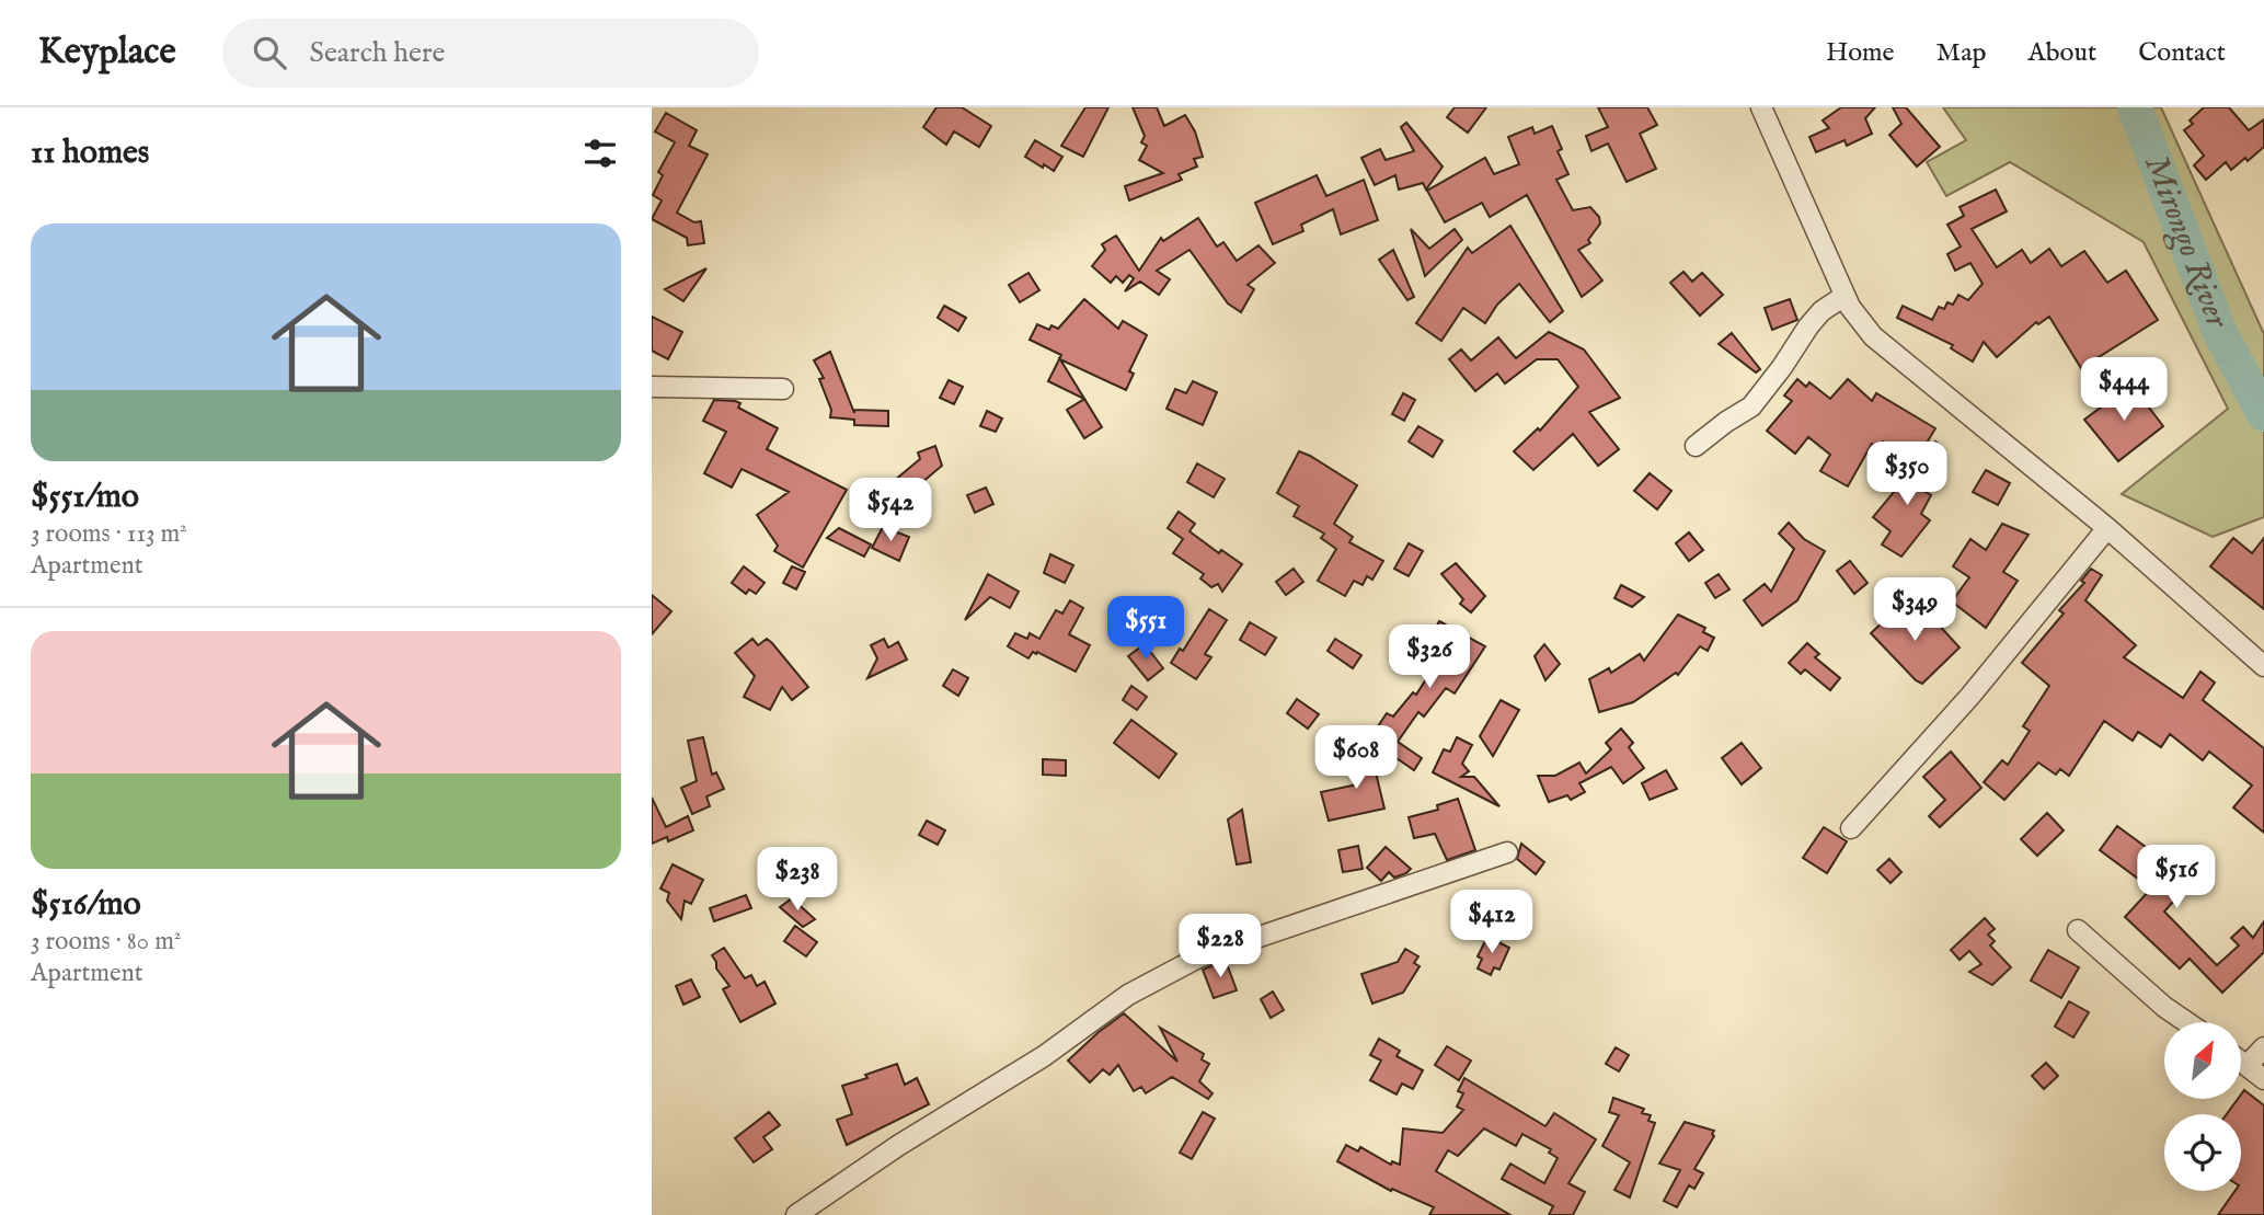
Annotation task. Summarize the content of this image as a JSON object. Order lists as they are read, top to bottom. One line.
{"water":["Mirongo River"],"north":"top right","page":{"header":"Keyplace","search":"Search here","nav":["Home","Map","About","Contact"],"heading":"11 homes","list":[{"name":"$551/mo","note":"3 rooms · 113 m² · Apartment"},{"name":"$516/mo","note":"3 rooms · 80 m² · Apartment"}],"price":["$444","$350","$542","$349","$551","$326","$608","$516","$238","$412","$228"]}}
